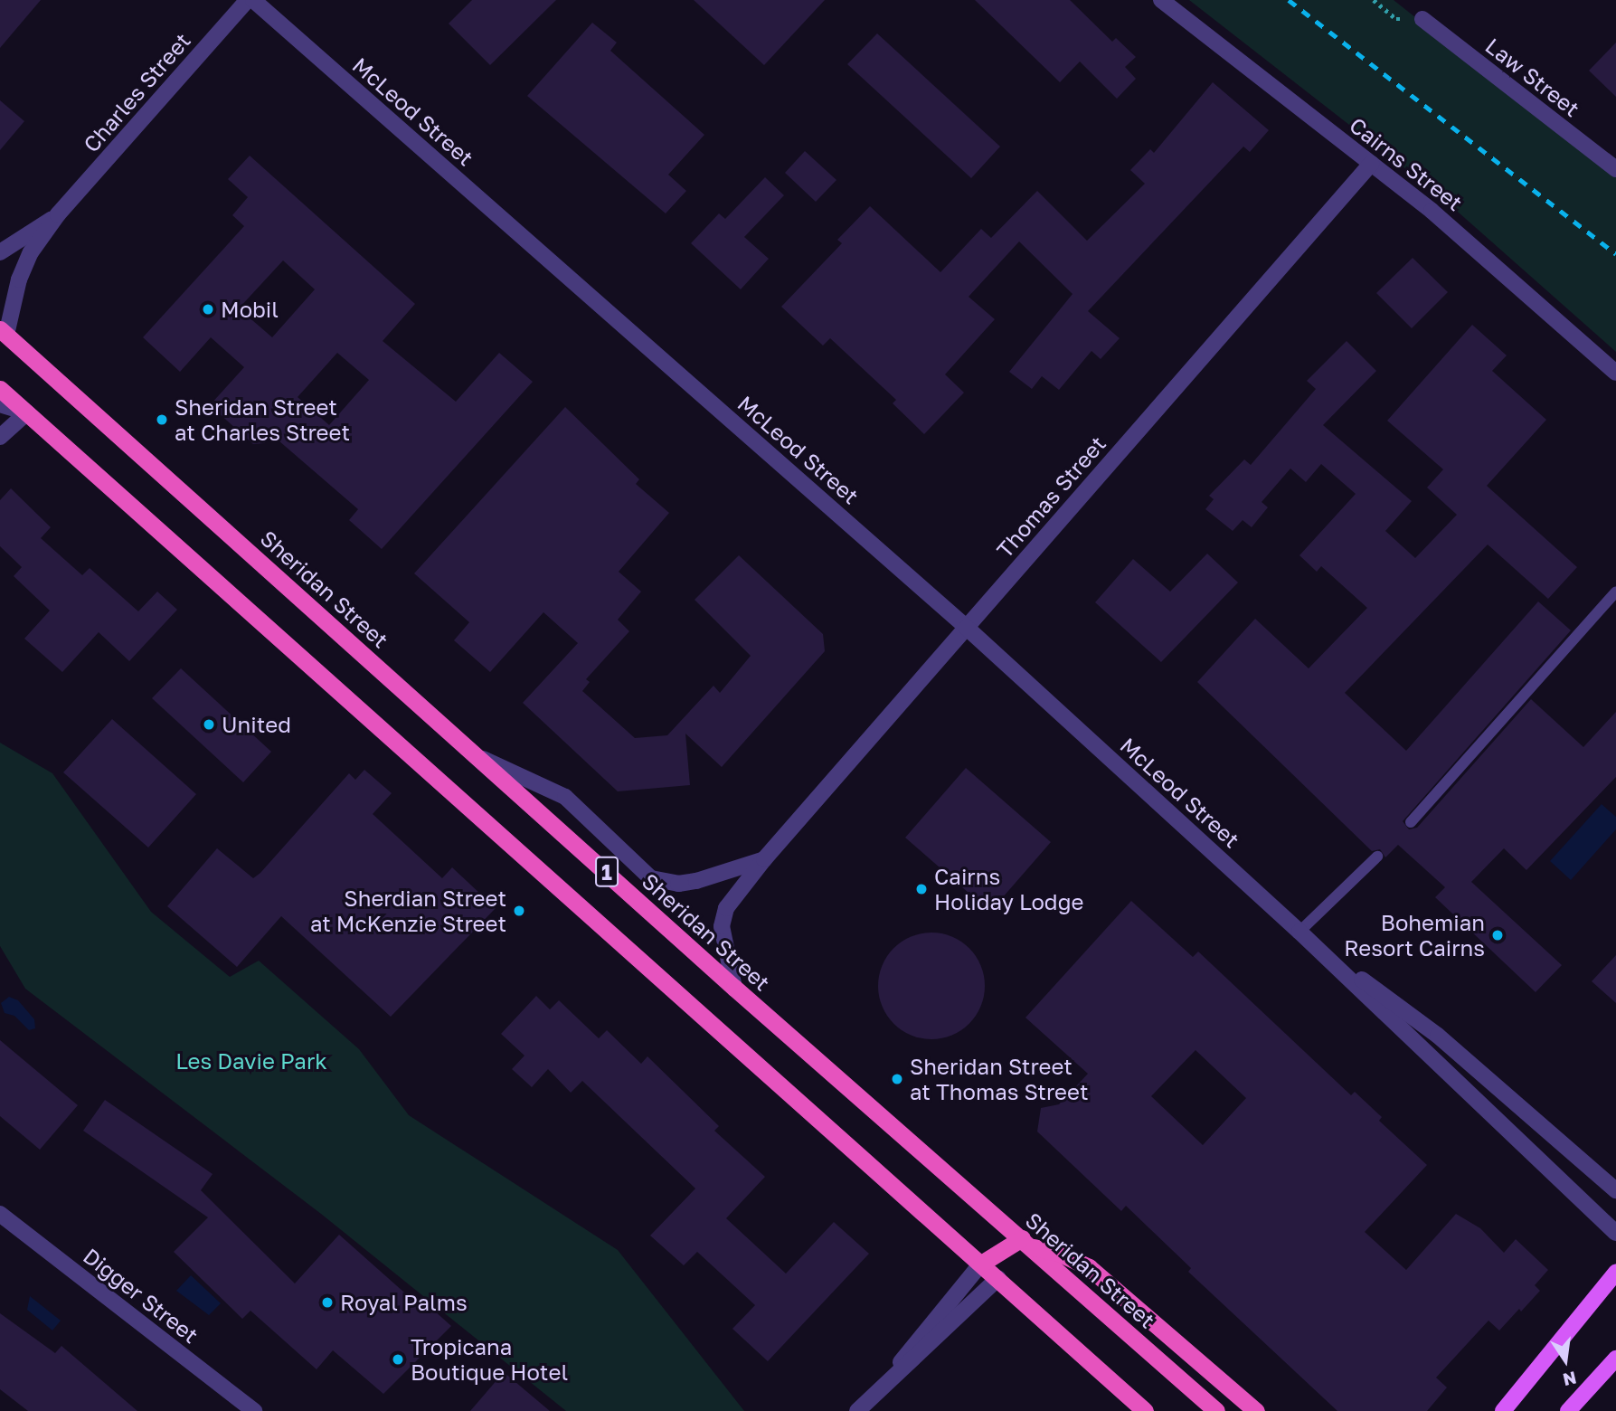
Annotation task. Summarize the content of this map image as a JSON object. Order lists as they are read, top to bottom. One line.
{"streets":{"highway":["Sheridan Street","1"],"street":["Law Street","Charles Street","McLeod Street","Cairns Street","Thomas Street","Digger Street"]},"crossings":[["Charles Street","Sheridan Street"],["McLeod Street","Thomas Street"],["Cairns Street","Thomas Street"],["Thomas Street","Sheridan Street"]],"parks":["Les Davie Park"],"places":["Mobil","Sheridan Street at Charles Street","United","Cairns Holiday Lodge","Sherdian Street at McKenzie Street","Bohemian Resort Cairns","Sheridan Street at Thomas Street","Royal Palms","Tropicana Boutique Hotel"],"north":"bottom"}
